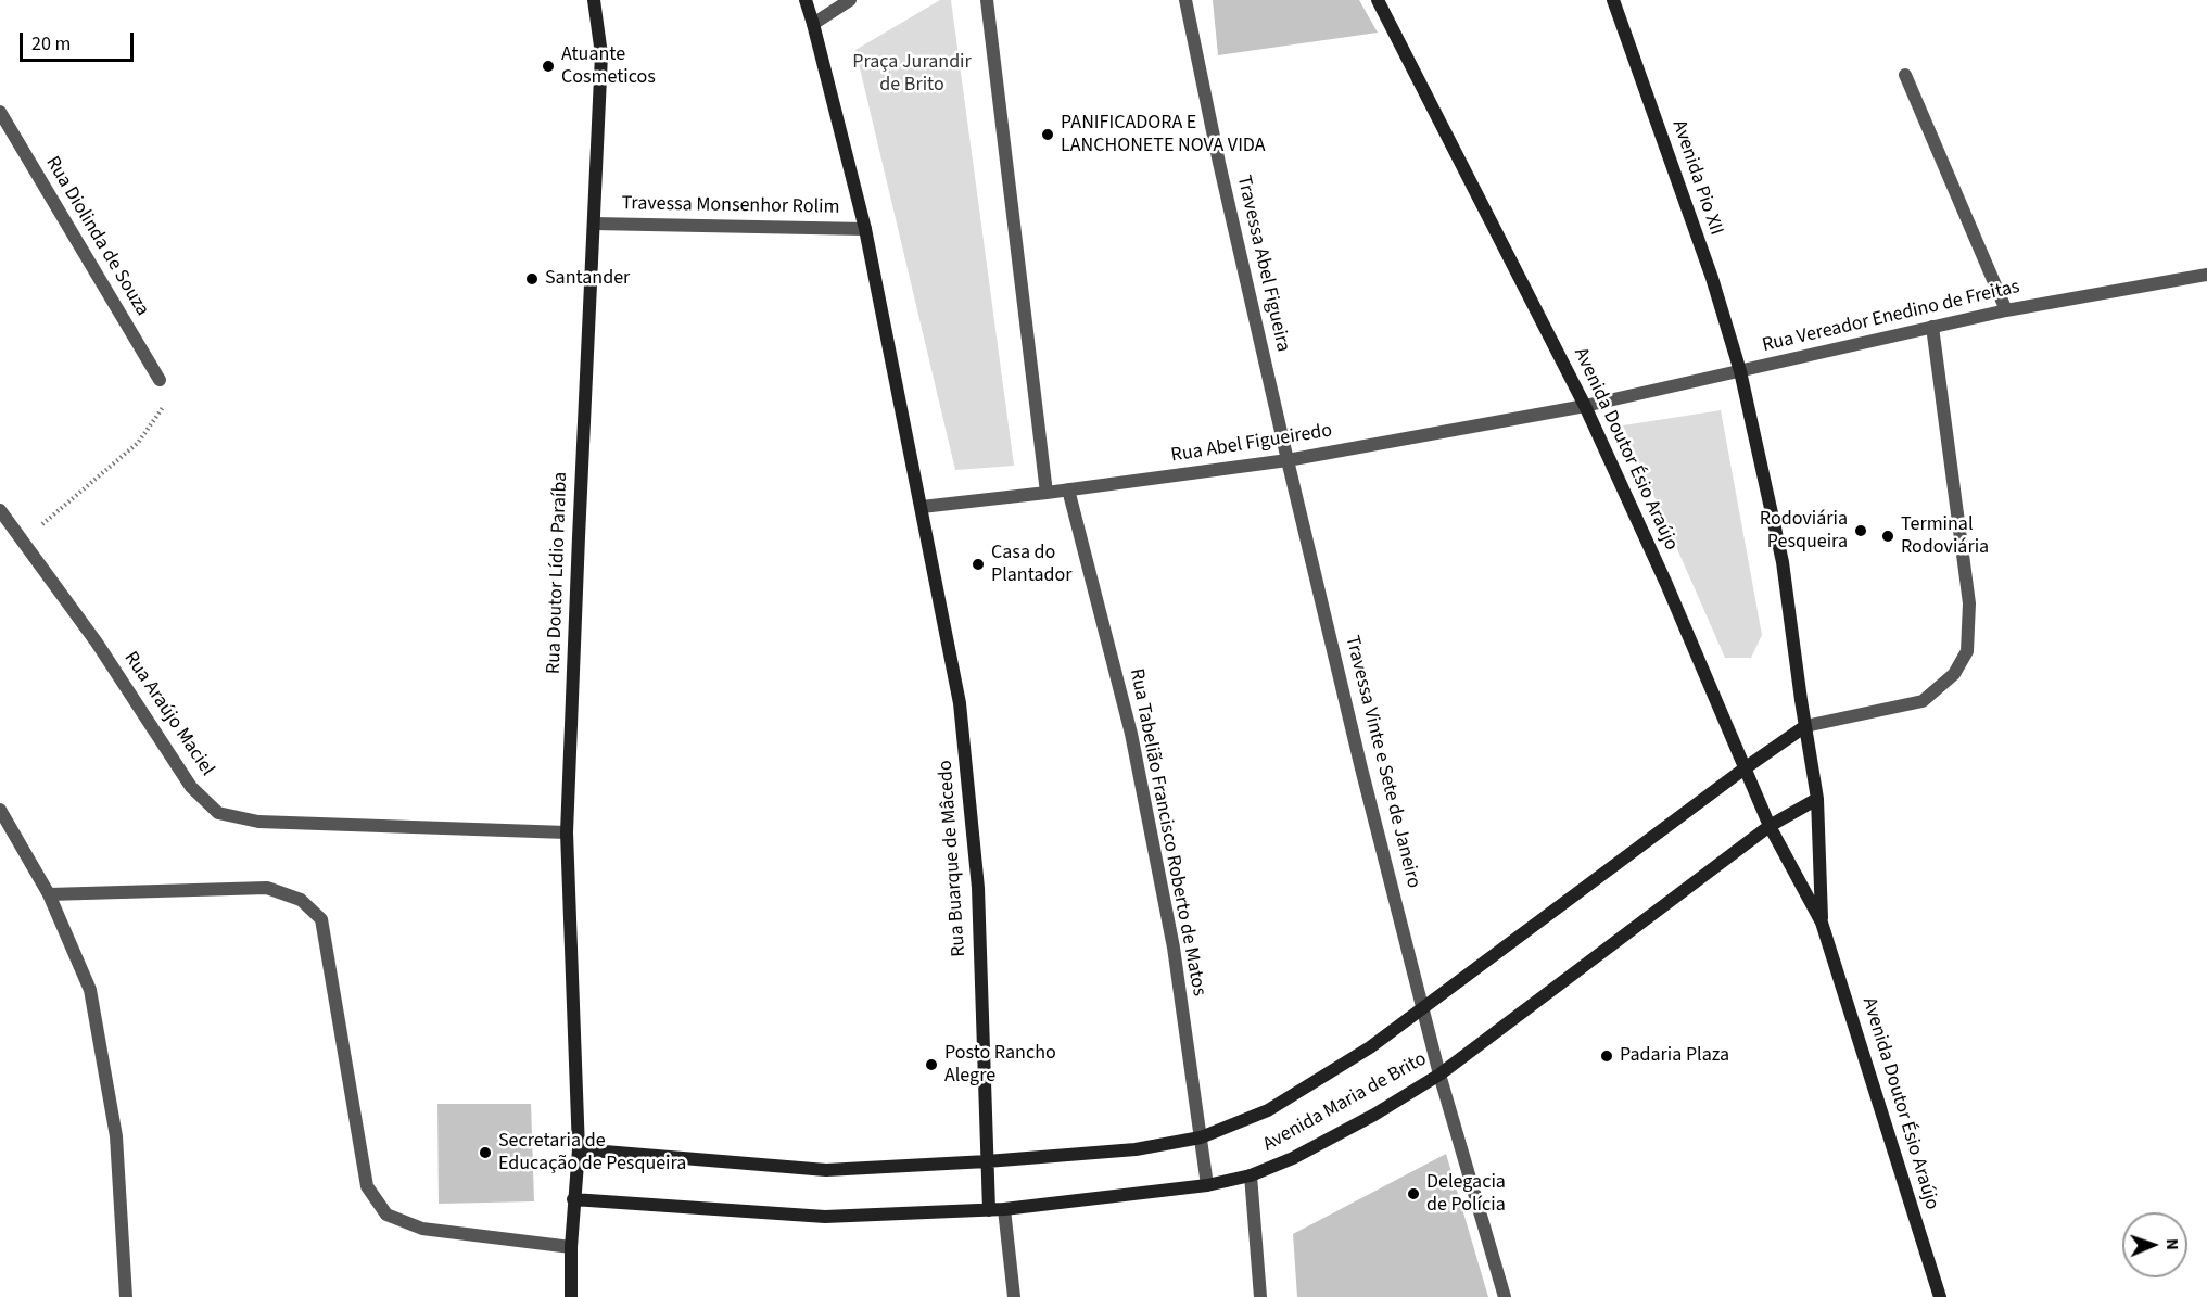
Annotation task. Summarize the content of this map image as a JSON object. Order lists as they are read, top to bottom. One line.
{"streets":{"main road":["Avenida Pio XII","Avenida Doutor Ésio Araújo","Rua Doutor Lídio Paraíba","Rua Buarque de Mâcedo","Avenida Maria de Brito"],"street":["Travessa Monsenhor Rolim","Rua Diolinda de Souza","Travessa Abel Figueira","Rua Vereador Enedino de Freitas","Rua Abel Figueiredo","Rua Araújo Maciel","Travessa Vinte e Sete de Janeiro","Rua Tabelião Francisco Roberto de Matos"]},"crossings":[["Avenida Pio XII","Rua Vereador Enedino de Freitas"],["Avenida Pio XII","Avenida Doutor Ésio Araújo"],["Travessa Monsenhor Rolim","Rua Doutor Lídio Paraíba"],["Travessa Abel Figueira","Rua Abel Figueiredo"],["Travessa Abel Figueira","Travessa Vinte e Sete de Janeiro"],["Rua Vereador Enedino de Freitas","Rua Abel Figueiredo"],["Rua Vereador Enedino de Freitas","Avenida Doutor Ésio Araújo"],["Rua Abel Figueiredo","Avenida Doutor Ésio Araújo"],["Rua Abel Figueiredo","Travessa Vinte e Sete de Janeiro"],["Rua Abel Figueiredo","Rua Tabelião Francisco Roberto de Matos"],["Rua Abel Figueiredo","Rua Buarque de Mâcedo"],["Avenida Doutor Ésio Araújo","Avenida Maria de Brito"],["Rua Doutor Lídio Paraíba","Rua Araújo Maciel"],["Rua Doutor Lídio Paraíba","Avenida Maria de Brito"],["Travessa Vinte e Sete de Janeiro","Avenida Maria de Brito"],["Rua Tabelião Francisco Roberto de Matos","Avenida Maria de Brito"],["Rua Buarque de Mâcedo","Avenida Maria de Brito"]],"parks":["Praça Jurandir de Brito"],"places":["Atuante Cosmeticos","PANIFICADORA E LANCHONETE NOVA VIDA","Santander","Rodoviária Pesqueira","Terminal Rodoviária","Casa do Plantador","Padaria Plaza","Posto Rancho Alegre","Secretaria de Educação de Pesqueira","Delegacia de Polícia"],"scale_bar":"20 m","north":"right"}
